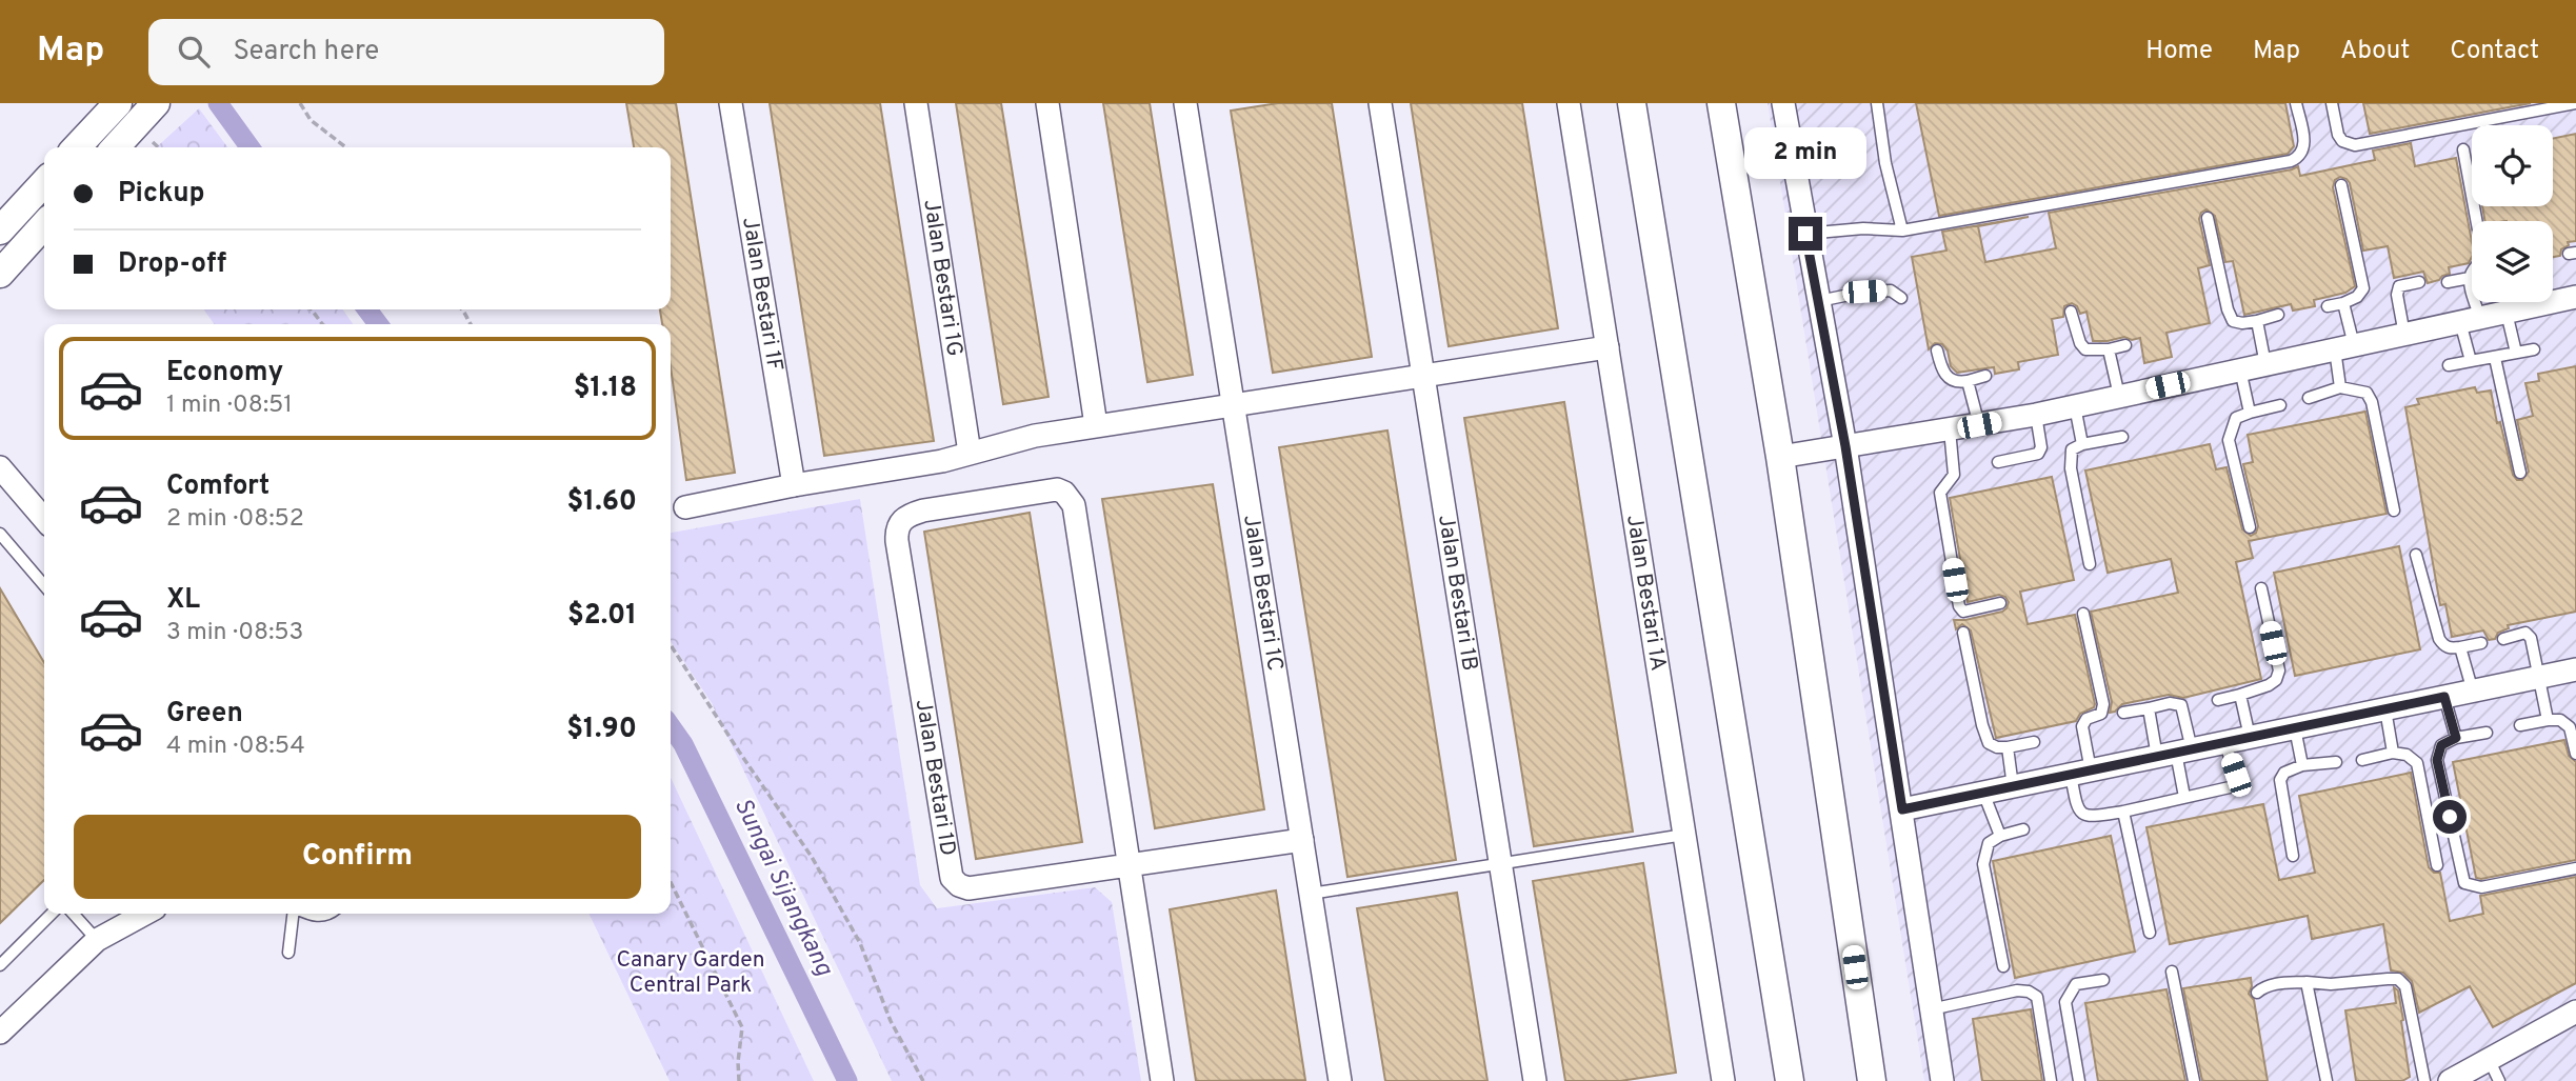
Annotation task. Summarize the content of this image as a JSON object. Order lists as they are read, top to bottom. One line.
{"streets":{"street":["Jalan Bestari 1G","Jalan Bestari 1F","Jalan Bestari 1B","Jalan Bestari 1C","Jalan Bestari 1A","Jalan Bestari 1D"]},"crossings":[["Jalan Bestari 1C","Jalan Bestari 1D"]],"water":["Sungai Sijangkang"],"parks":["Canary Garden Central Park"],"page":{"header":"Map","search":"Search here","nav":["Home","Map","About","Contact"],"bubble":"2 min","banner":["Pickup","Drop-off"],"list":[{"name":"Economy","note":"1 min · 08:51","value":"$1.18"},{"name":"Comfort","note":"2 min · 08:52","value":"$1.60"},{"name":"XL","note":"3 min · 08:53","value":"$2.01"},{"name":"Green","note":"4 min · 08:54","value":"$1.90"}],"buttons":"Confirm"}}
